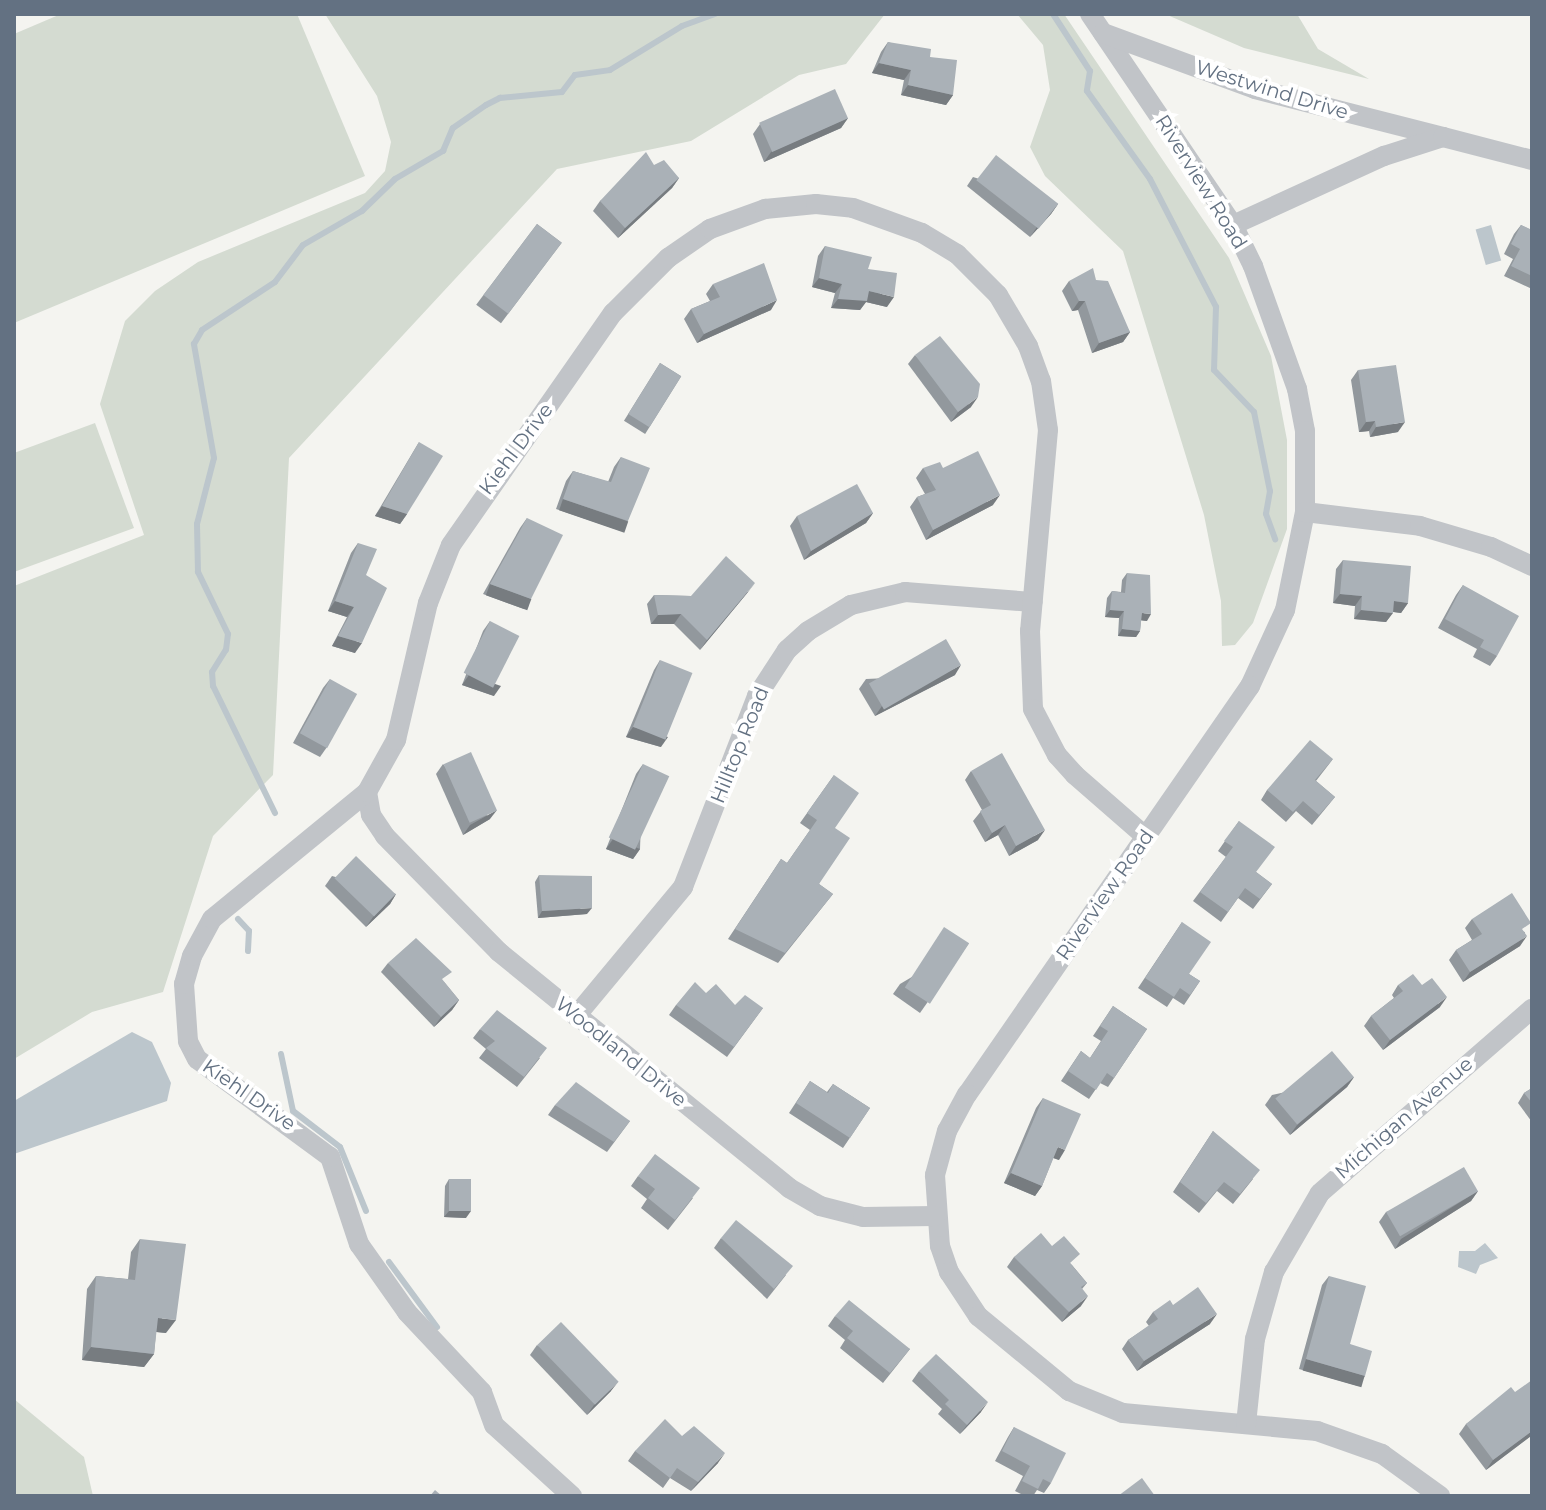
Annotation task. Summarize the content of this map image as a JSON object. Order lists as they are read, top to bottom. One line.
{"streets":{"street":["Westwind Drive","Riverview Road","Kiehl Drive","Hilltop Road","Woodland Drive","Michigan Avenue"]},"crossings":[["Westwind Drive","Riverview Road"],["Riverview Road","Kiehl Drive"],["Riverview Road","Woodland Drive"],["Riverview Road","Michigan Avenue"],["Kiehl Drive","Hilltop Road"],["Kiehl Drive","Woodland Drive"],["Hilltop Road","Woodland Drive"]]}
